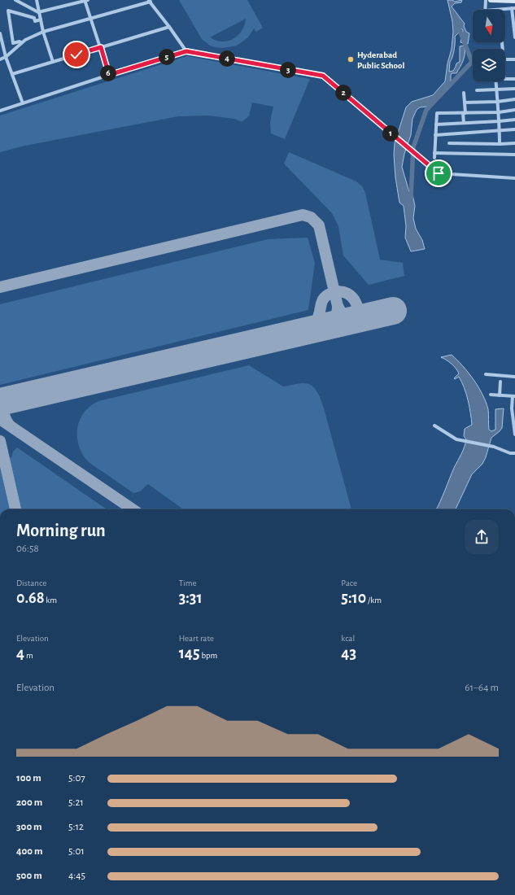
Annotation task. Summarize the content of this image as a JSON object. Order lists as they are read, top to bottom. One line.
{"places":["Hyderabad Public School"],"north":"bottom","page":{"pins":["5","4","3","6","2","1"],"heading":["Morning run","06:58"],"stats":[["Distance","0.68 km"],["Time","3:31"],["Pace","5:10 /km"],["Elevation","4 m"],["Heart rate","145 bpm"],["kcal","43"]],"chart":["Elevation","61–64 m"],"list":[{"name":"100 m","note":"5:07"},{"name":"200 m","note":"5:21"},{"name":"300 m","note":"5:12"},{"name":"400 m","note":"5:01"},{"name":"500 m","note":"4:45"}]}}
